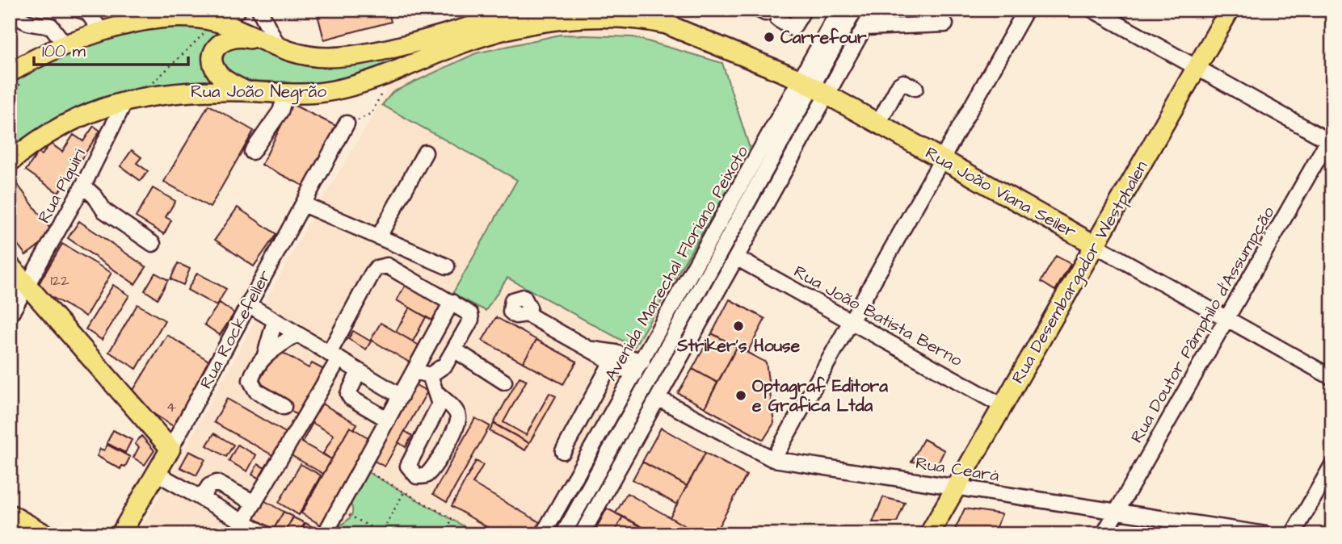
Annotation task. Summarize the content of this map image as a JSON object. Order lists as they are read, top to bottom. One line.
{"streets":{"main road":["Rua João Negrão","Rua João Viana Seiler","Rua Desembargador Westphalen","Rua Rockefeller"],"street":["Rua Piquiri","Avenida Marechal Floriano Peixoto","Rua João Batista Berno","Rua Doutor Pâmphilo d'Assumpção","Rua Ceará"]},"crossings":[["Rua João Negrão","Rua Piquiri"],["Rua João Negrão","Rua João Viana Seiler"],["Rua João Viana Seiler","Avenida Marechal Floriano Peixoto"],["Rua João Viana Seiler","Rua Desembargador Westphalen"],["Rua João Viana Seiler","Rua Doutor Pâmphilo d'Assumpção"],["Avenida Marechal Floriano Peixoto","Rua João Batista Berno"],["Avenida Marechal Floriano Peixoto","Rua Ceará"],["Rua Desembargador Westphalen","Rua João Batista Berno"],["Rua Desembargador Westphalen","Rua Ceará"]],"places":["Carrefour","Striker's House","Optagraf Editora e Grafica Ltda"],"house_numbers":["122","4"],"scale_bar":"100 m"}
